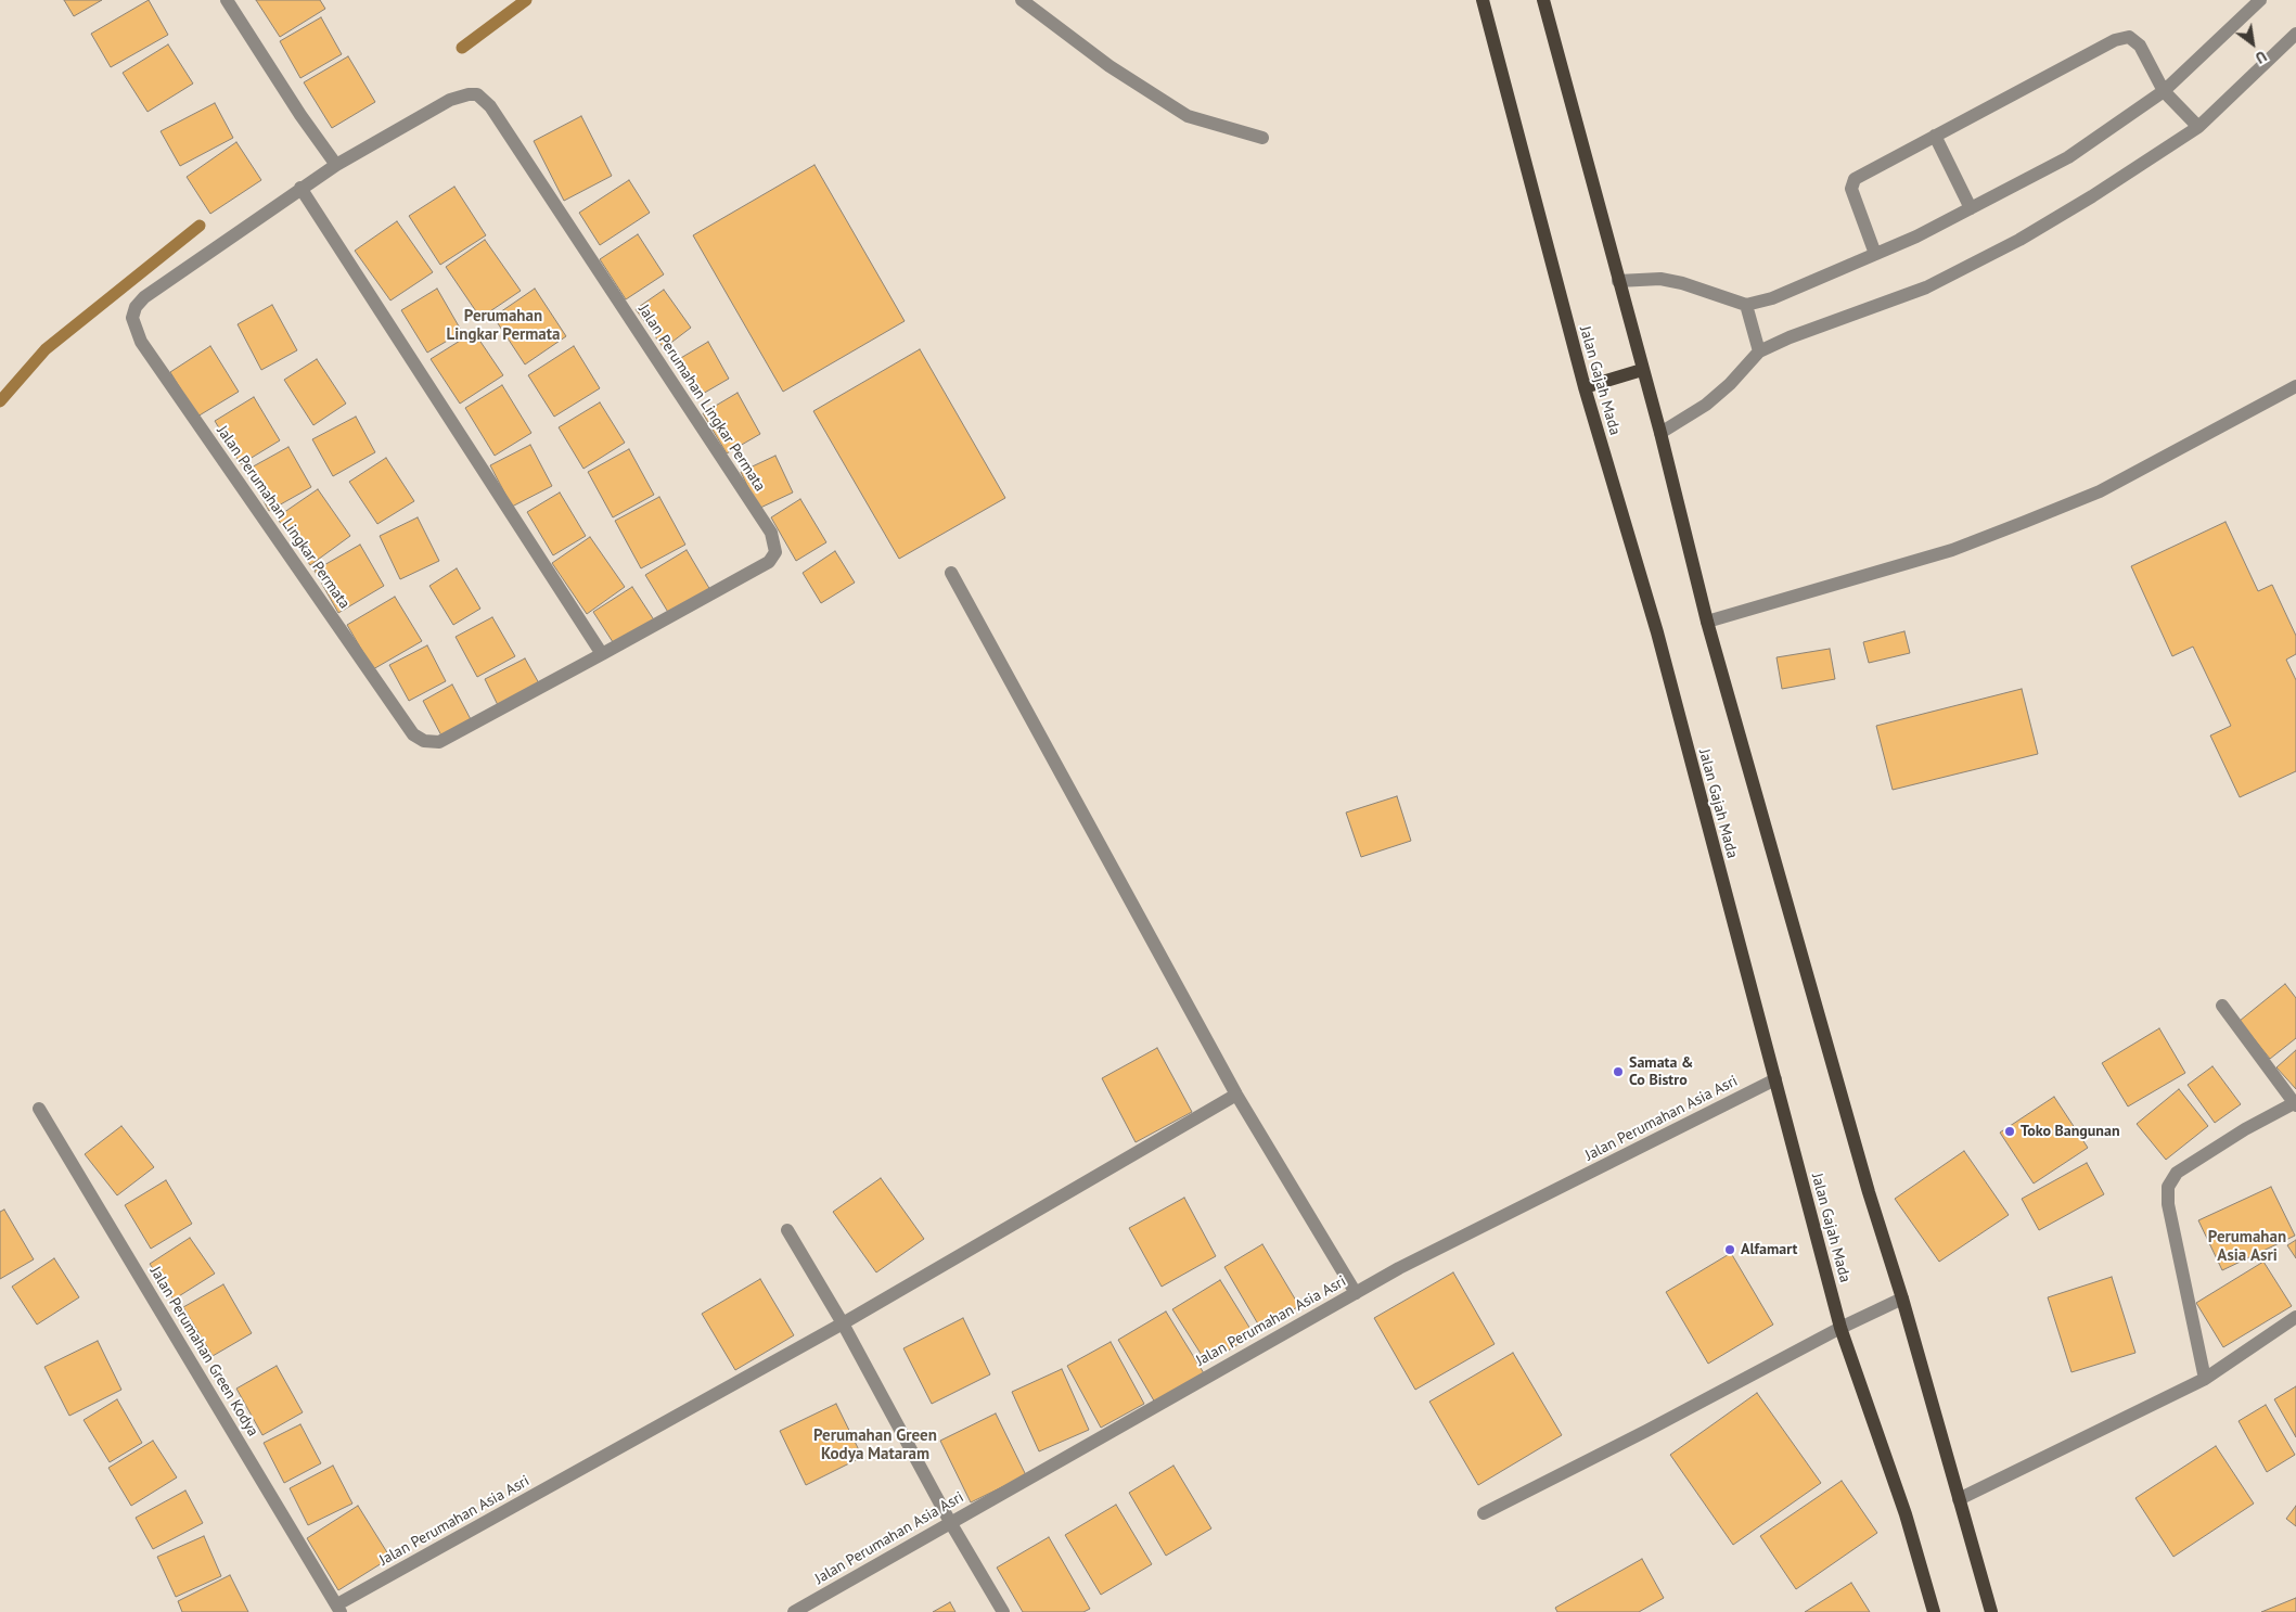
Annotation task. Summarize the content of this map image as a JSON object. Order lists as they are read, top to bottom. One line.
{"streets":{"main road":["Jalan Gajah Mada"],"street":["Jalan Perumahan Lingkar Permata","Jalan Perumahan Asia Asri","Jalan Perumahan Green Kodya"]},"crossings":[["Jalan Gajah Mada","Jalan Perumahan Asia Asri"],["Jalan Perumahan Asia Asri","Jalan Perumahan Green Kodya"]],"districts":["Perumahan Lingkar Permata","Perumahan Asia Asri","Perumahan Green Kodya Mataram"],"places":["Samata & Co Bistro","Toko Bangunan","Alfamart"],"north":"bottom right"}
